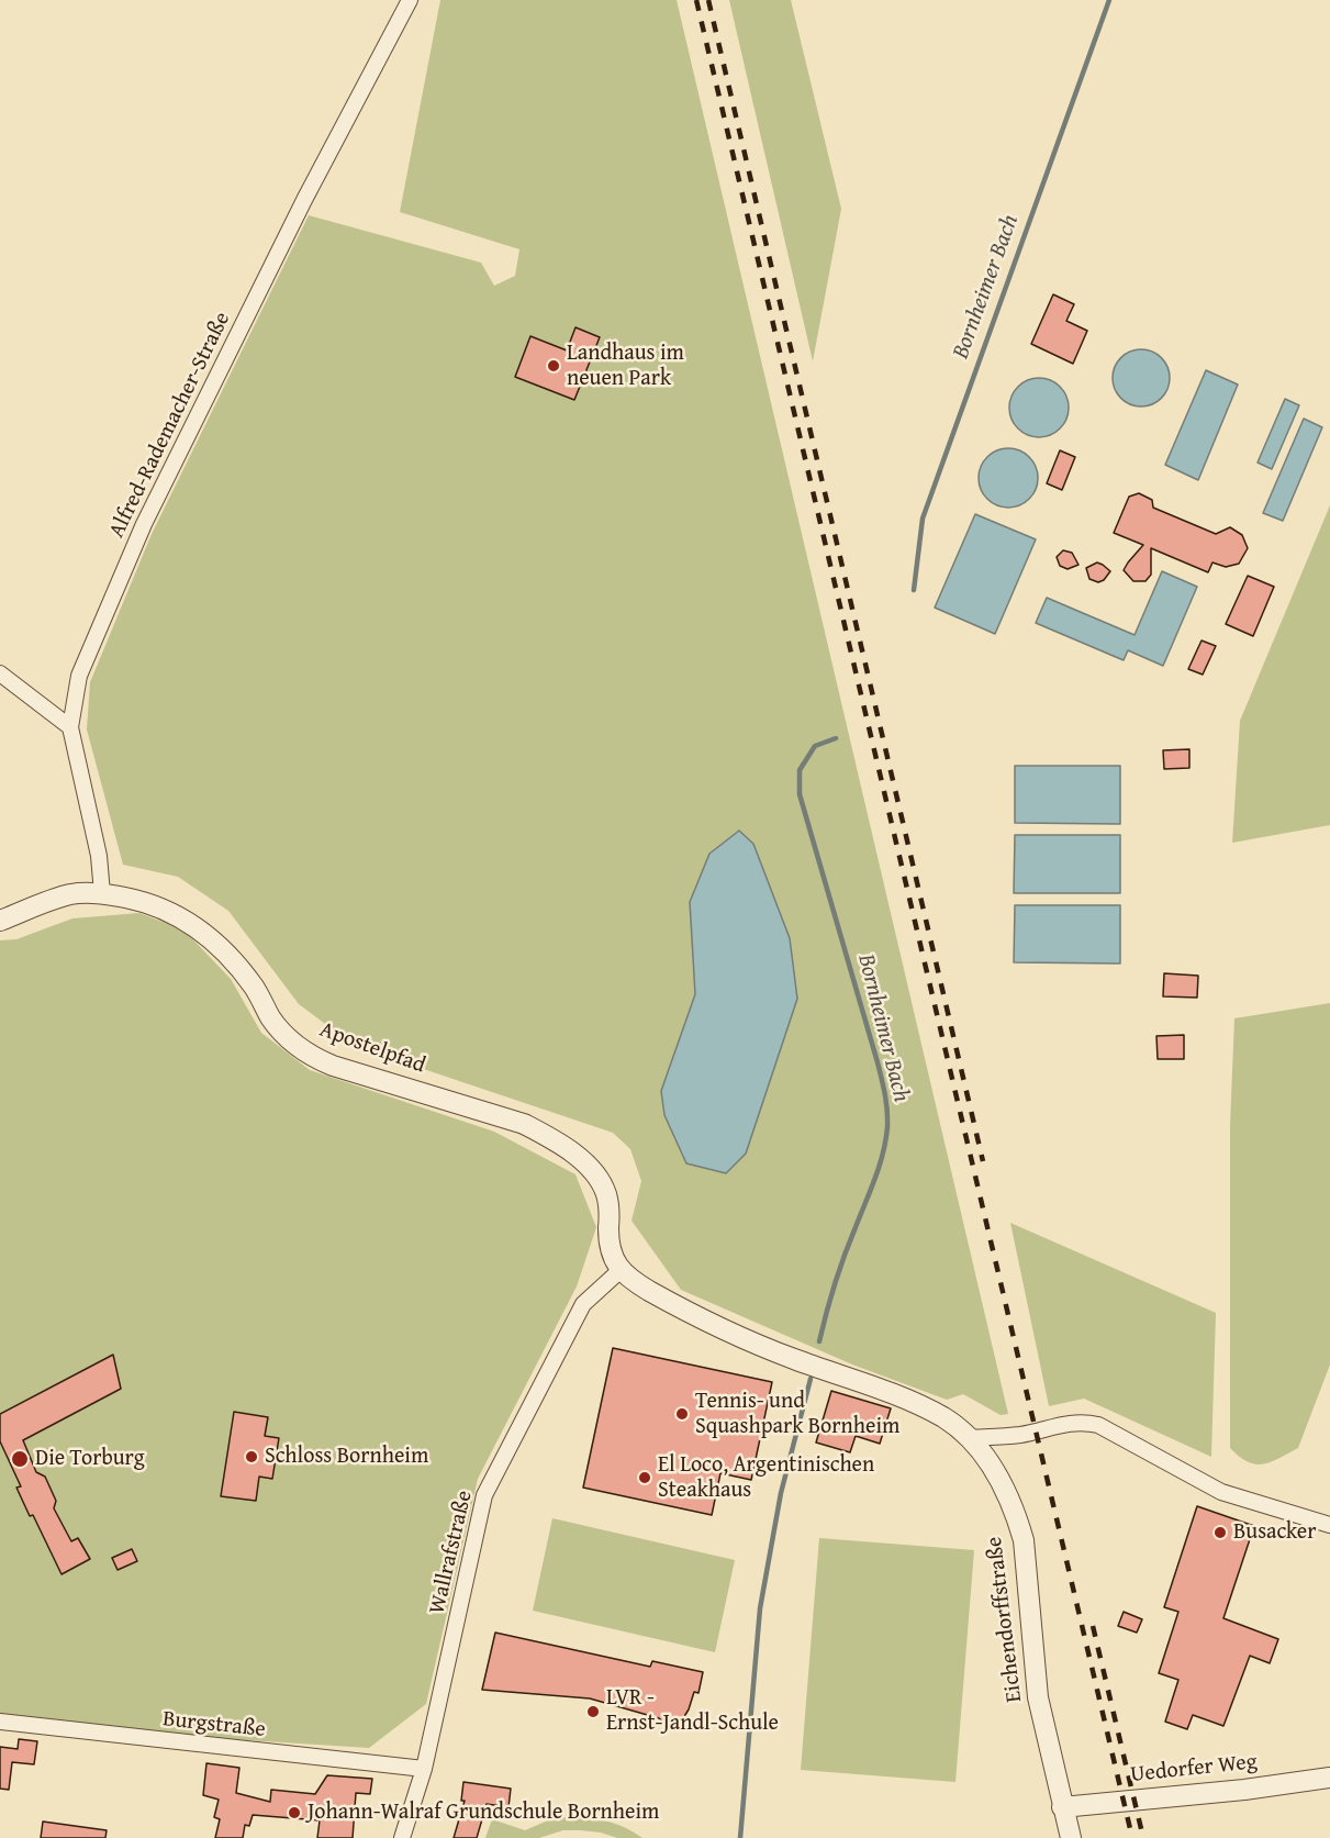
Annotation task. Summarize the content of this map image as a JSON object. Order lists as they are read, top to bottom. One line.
{"streets":{"street":["Alfred-Rademacher-Straße","Apostelpfad","Wallrafstraße","Eichendorffstraße","Burgstraße","Uedorfer Weg"]},"crossings":[["Alfred-Rademacher-Straße","Apostelpfad"],["Apostelpfad","Wallrafstraße"],["Apostelpfad","Eichendorffstraße"],["Wallrafstraße","Eichendorffstraße"],["Wallrafstraße","Burgstraße"],["Eichendorffstraße","Uedorfer Weg"]],"water":["Bornheimer Bach"],"places":["Landhaus im neuen Park","Tennis- und Squashpark Bornheim","Schloss Bornheim","Die Torburg","El Loco, Argentinischen Steakhaus","Busacker","LVR - Ernst-Jandl-Schule","Johann-Walraf Grundschule Bornheim"]}
